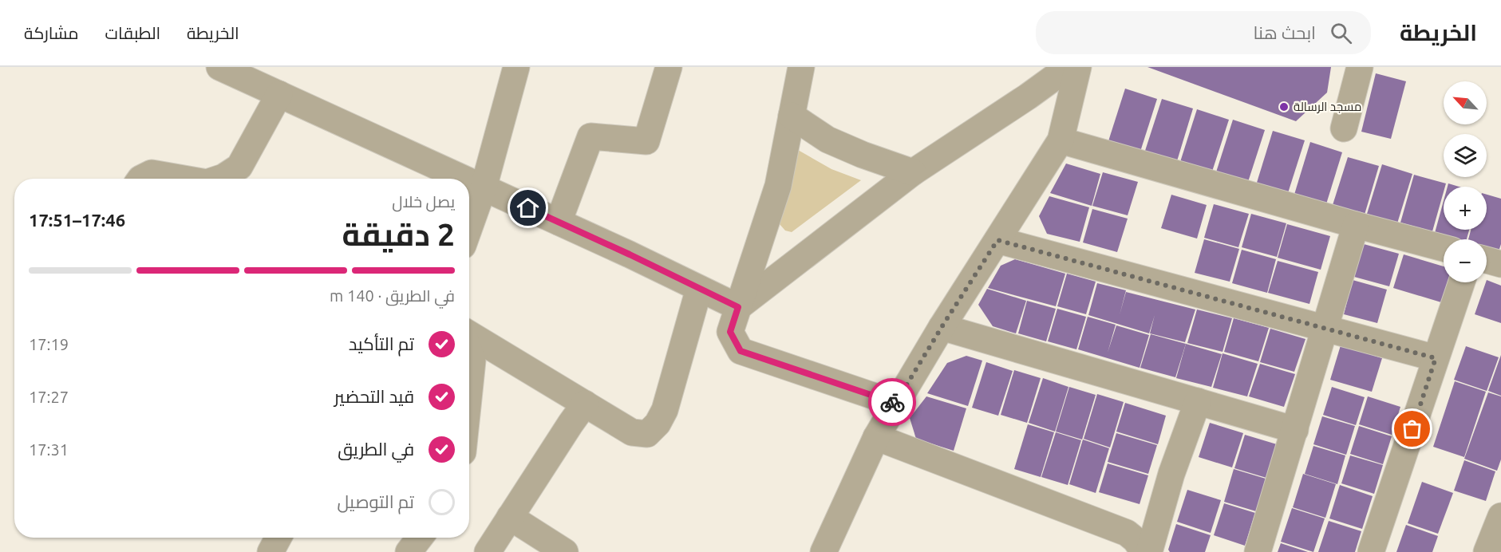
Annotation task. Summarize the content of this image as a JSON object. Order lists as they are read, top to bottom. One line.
{"places":["مسجد الرسالة"],"north":"top left","page":{"header":"الخريطة","search":"ابحث هنا","nav":["الخريطة","الطبقات","مشاركة"],"map_buttons":["+","−"],"heading":["2 دقيقة","يصل خلال","17:46–17:51"],"bar":"في الطريق · 140 m","list":[["تم التأكيد","17:19"],["قيد التحضير","17:27"],["في الطريق","17:31"],"تم التوصيل"]}}
